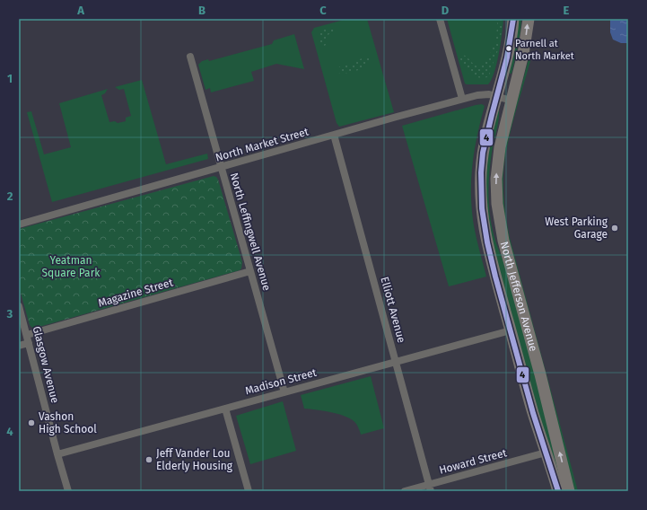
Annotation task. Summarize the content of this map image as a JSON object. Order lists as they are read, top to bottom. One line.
{"streets":{"main road":["North Jefferson Avenue"],"street":["North Market Street","North Leffingwell Avenue","Magazine Street","Elliott Avenue","Glasgow Avenue","Madison Street","Howard Street"]},"crossings":[["North Market Street","North Leffingwell Avenue"],["North Market Street","North Jefferson Avenue"],["North Market Street","Elliott Avenue"],["North Leffingwell Avenue","Magazine Street"],["North Leffingwell Avenue","Madison Street"],["Magazine Street","Glasgow Avenue"],["North Jefferson Avenue","Madison Street"],["North Jefferson Avenue","Howard Street"],["Elliott Avenue","Madison Street"],["Elliott Avenue","Howard Street"],["Glasgow Avenue","Madison Street"]],"parks":["Yeatman Square Park"],"places":["Parnell at North Market","West Parking Garage","Vashon High School","Jeff Vander Lou Elderly Housing"],"lines":["transit line 4"],"grid":{"columns":["A","B","C","D","E"],"rows":["1","2","3","4"]}}
